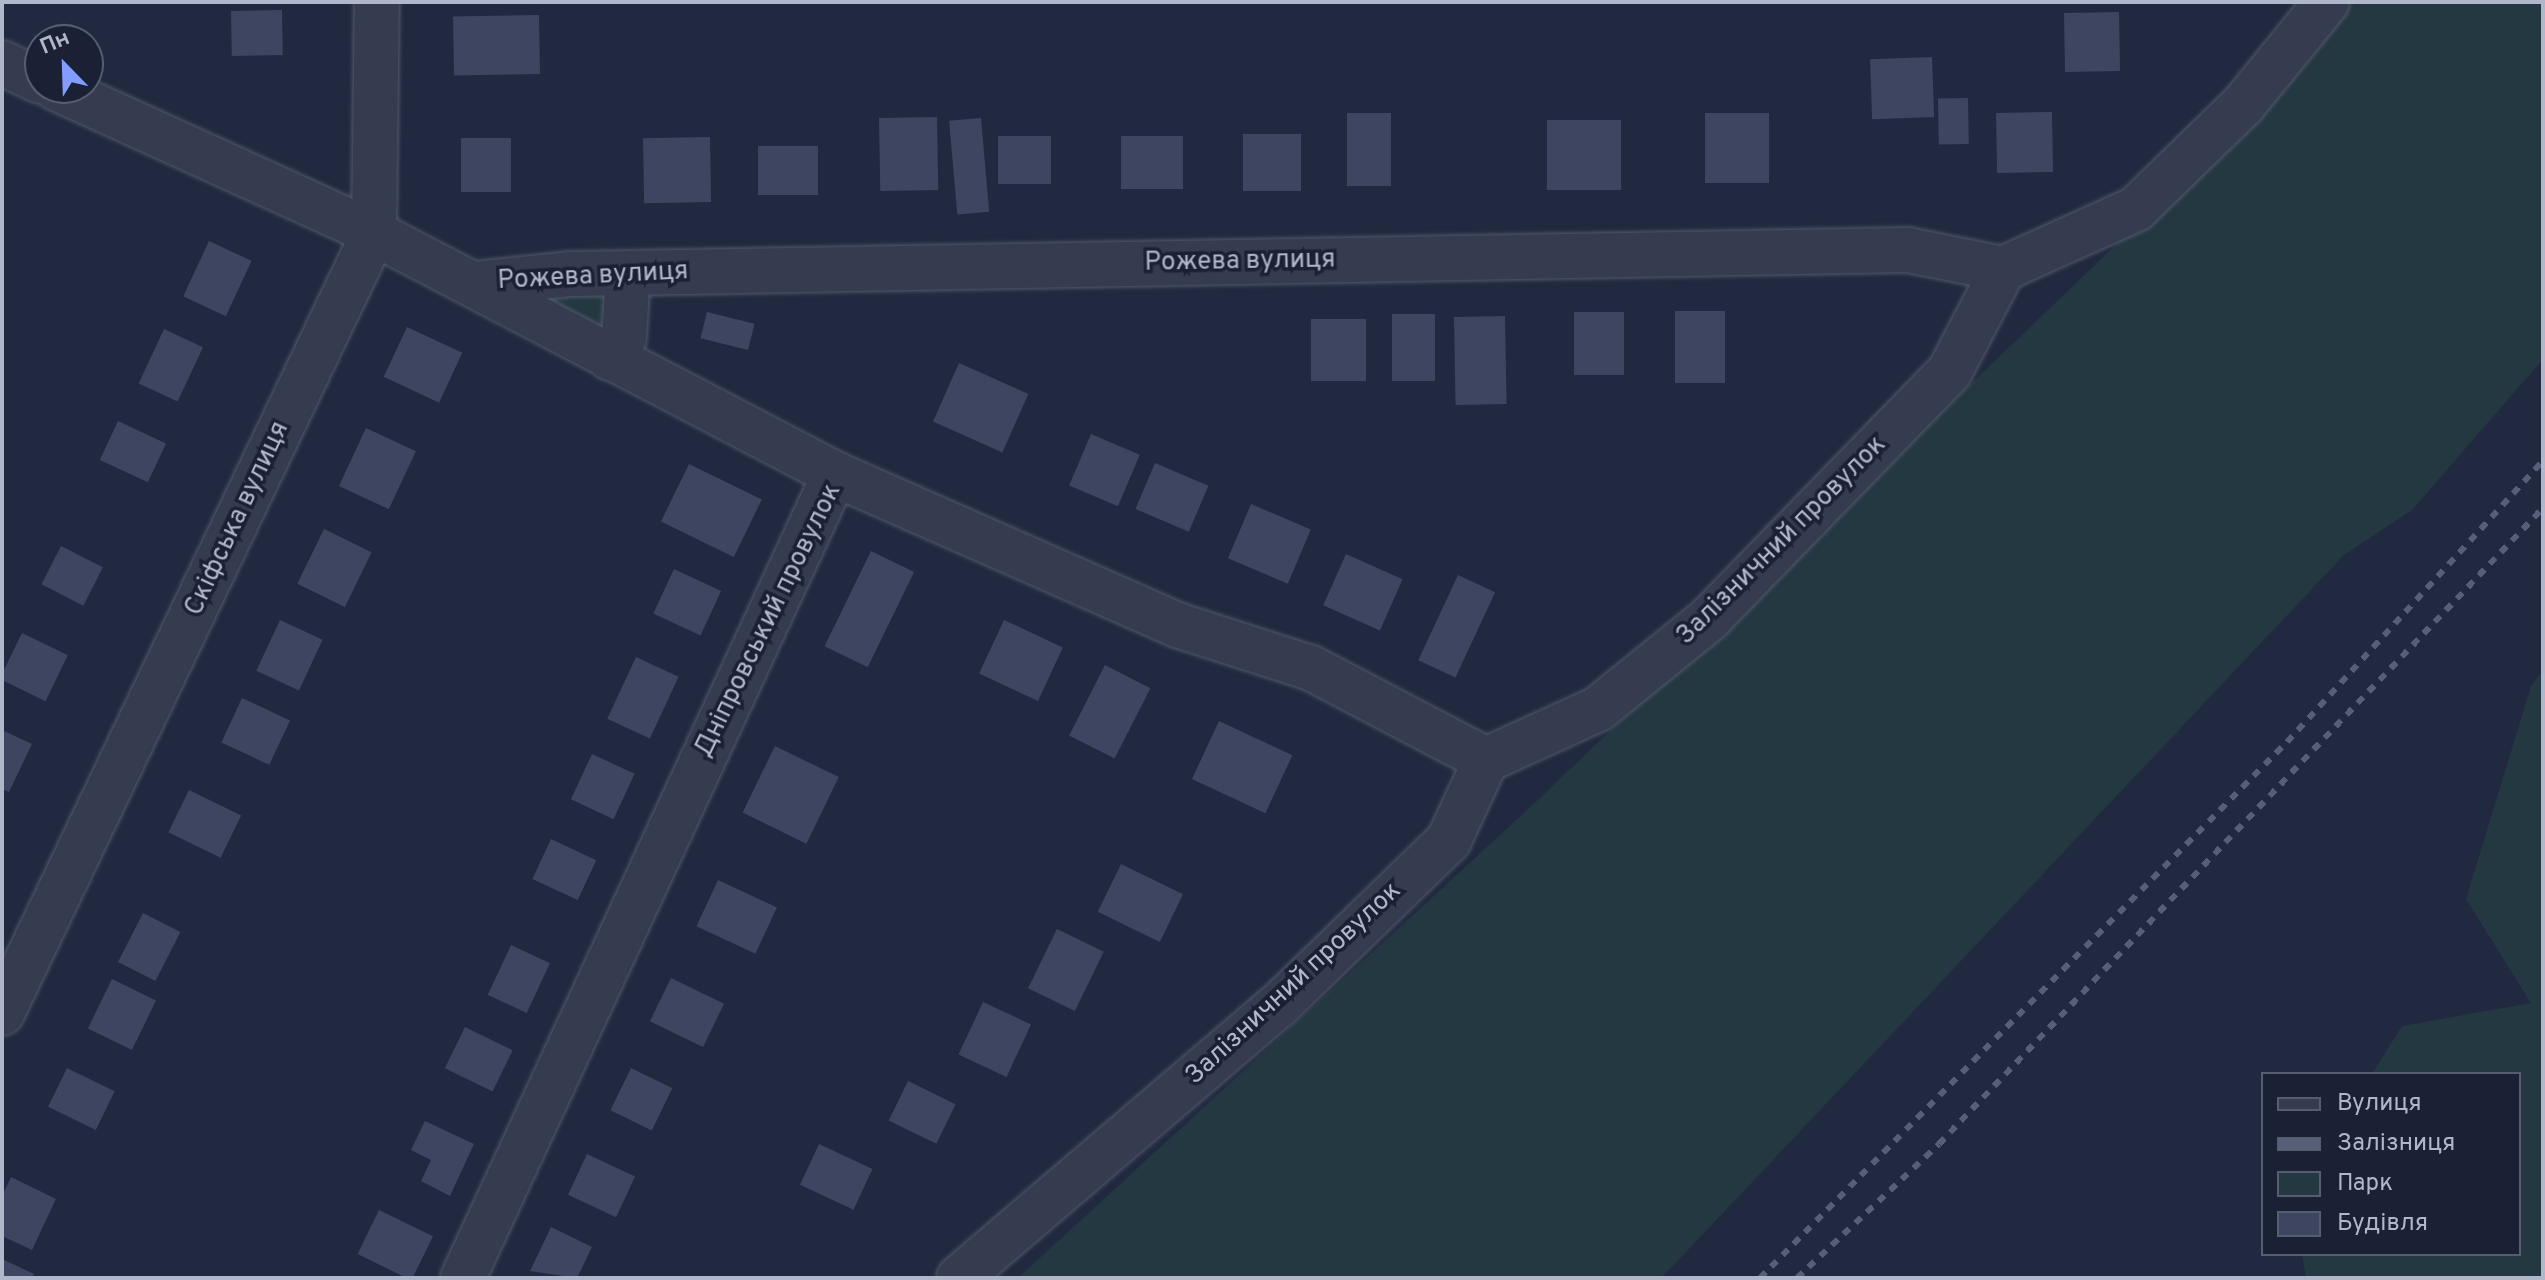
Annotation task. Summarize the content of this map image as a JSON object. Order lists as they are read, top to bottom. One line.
{"streets":{"street":["Рожева вулиця","Скіфська вулиця","Залізничний провулок","Дніпровський провулок"]},"crossings":[["Рожева вулиця","Залізничний провулок"],["Залізничний провулок","Дніпровський провулок"]],"legend":["Вулиця","Залізниця","Парк","Будівля"],"north":"top left"}
